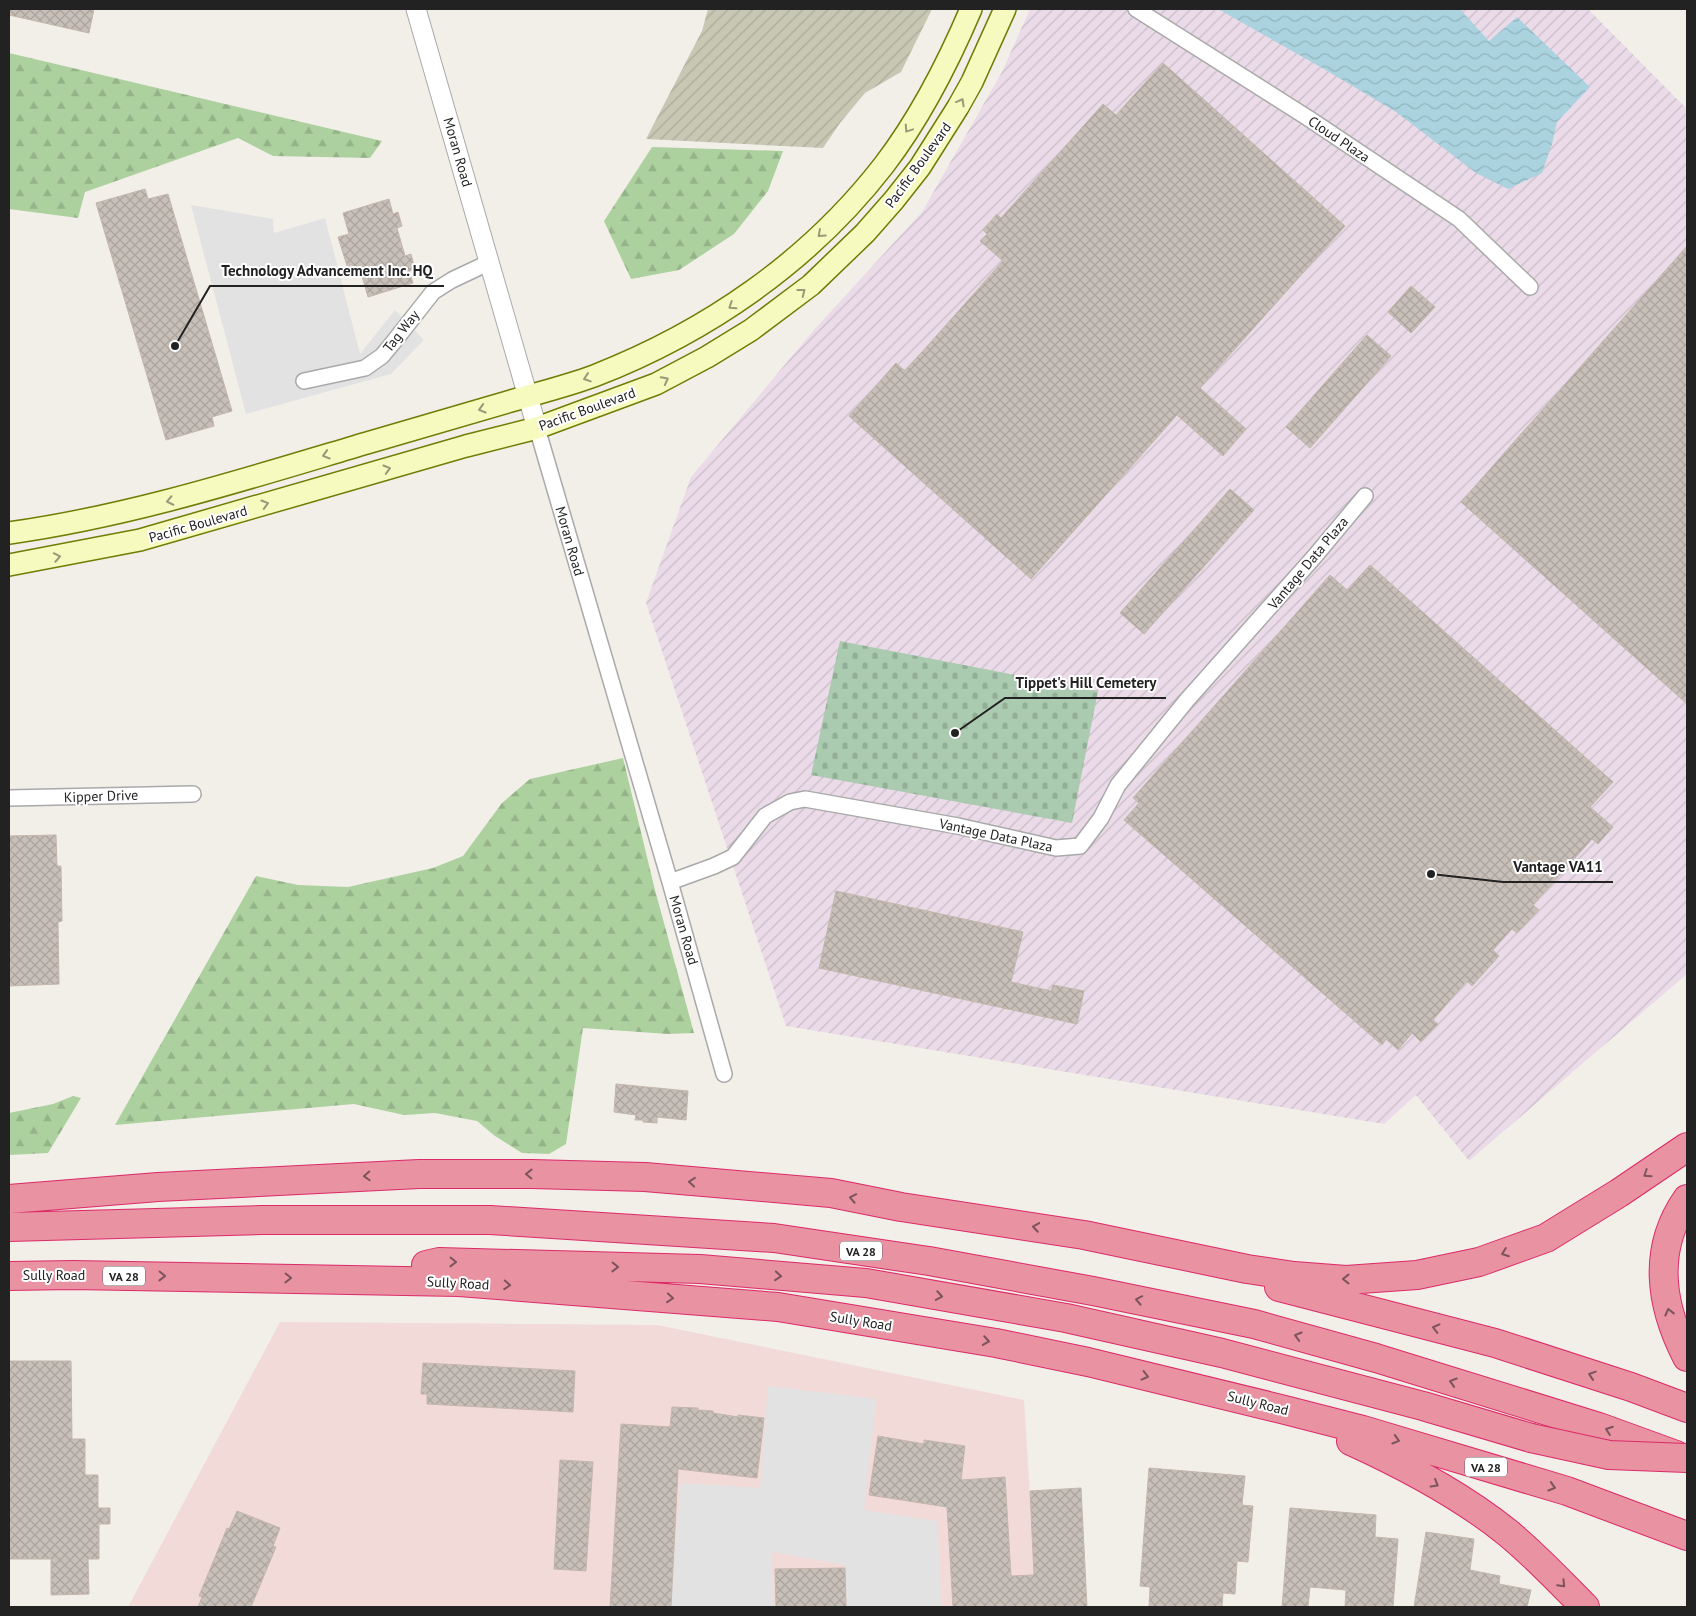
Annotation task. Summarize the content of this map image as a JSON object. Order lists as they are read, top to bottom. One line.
{"streets":{"highway":["VA 28","Sully Road"],"main road":["Pacific Boulevard"],"street":["Cloud Plaza","Moran Road","Tag Way","Vantage Data Plaza","Kipper Drive"]},"crossings":[["Moran Road","Pacific Boulevard"],["Moran Road","Tag Way"],["Moran Road","Vantage Data Plaza"]],"places":["Technology Advancement Inc. HQ","Tippet's Hill Cemetery","Vantage VA11"]}
